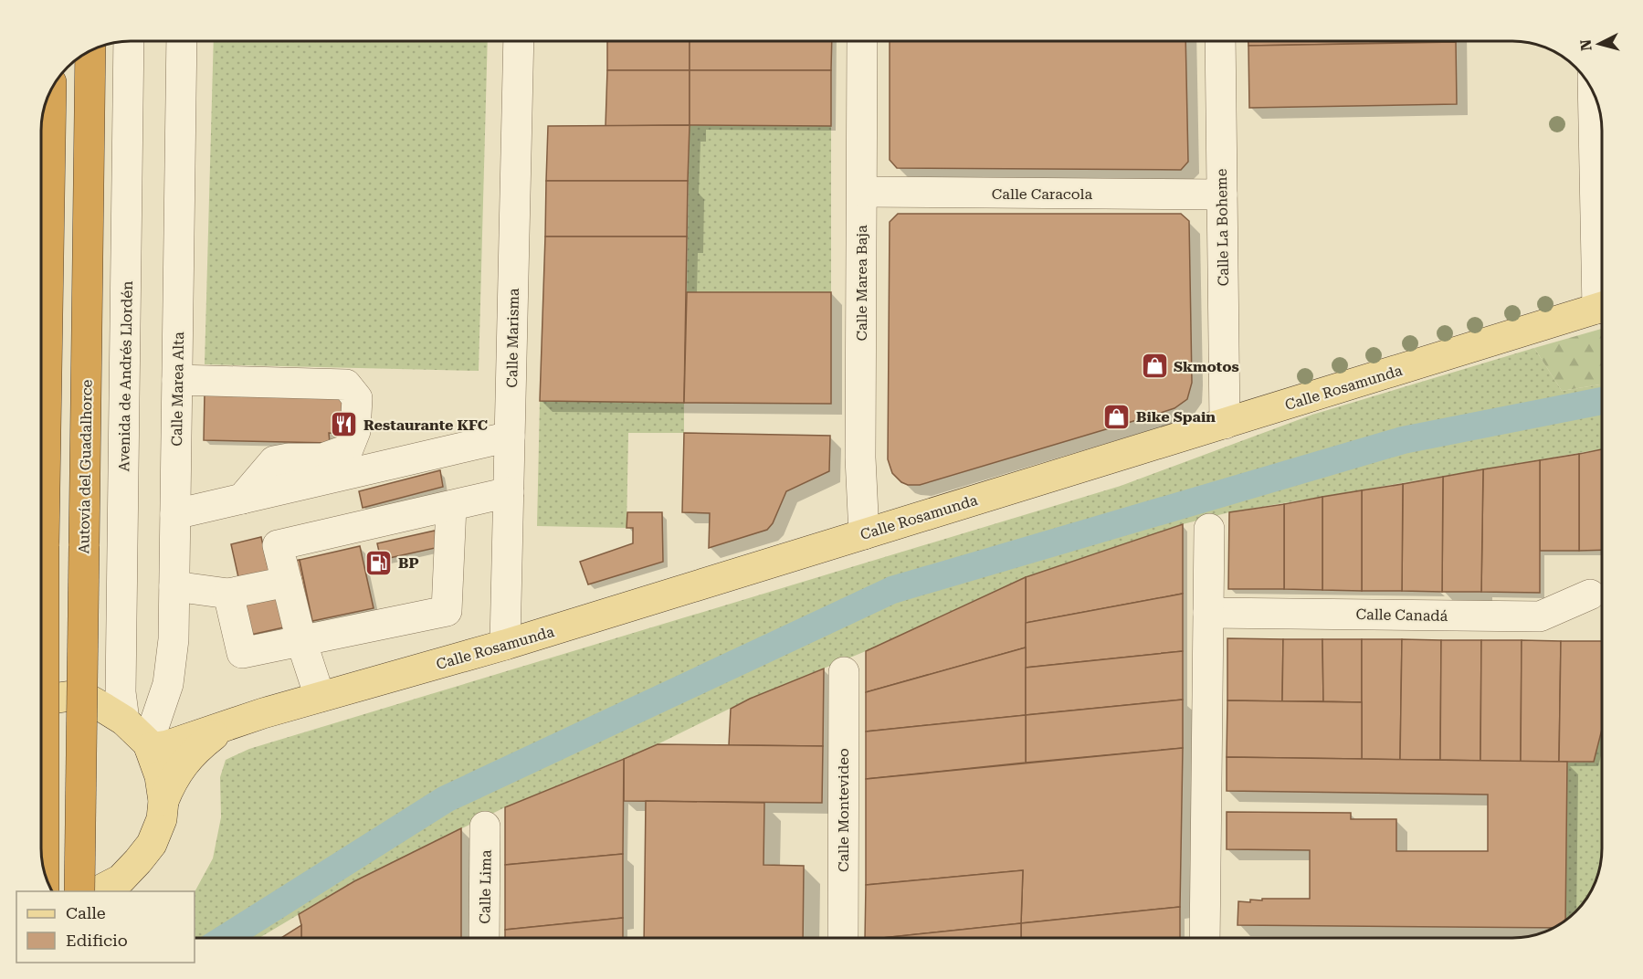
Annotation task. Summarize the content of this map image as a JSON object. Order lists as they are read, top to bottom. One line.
{"streets":{"highway":["Autovía del Guadalhorce"],"main road":["Calle Rosamunda"],"street":["Calle Caracola","Calle La Boheme","Calle Marea Baja","Calle Marisma","Avenida de Andrés Llordén","Calle Marea Alta","Calle Canadá","Calle Montevideo","Calle Lima"]},"crossings":[["Calle Caracola","Calle La Boheme"],["Calle Caracola","Calle Marea Baja"],["Calle La Boheme","Calle Rosamunda"],["Calle Marea Baja","Calle Rosamunda"],["Calle Marisma","Calle Rosamunda"],["Calle Rosamunda","Calle Marea Alta"]],"places":{"shop":["Skmotos","Bike Spain"],"restaurant":["Restaurante KFC"],"fuel station":["BP"]},"legend":["Calle","Edificio"],"north":"left"}
